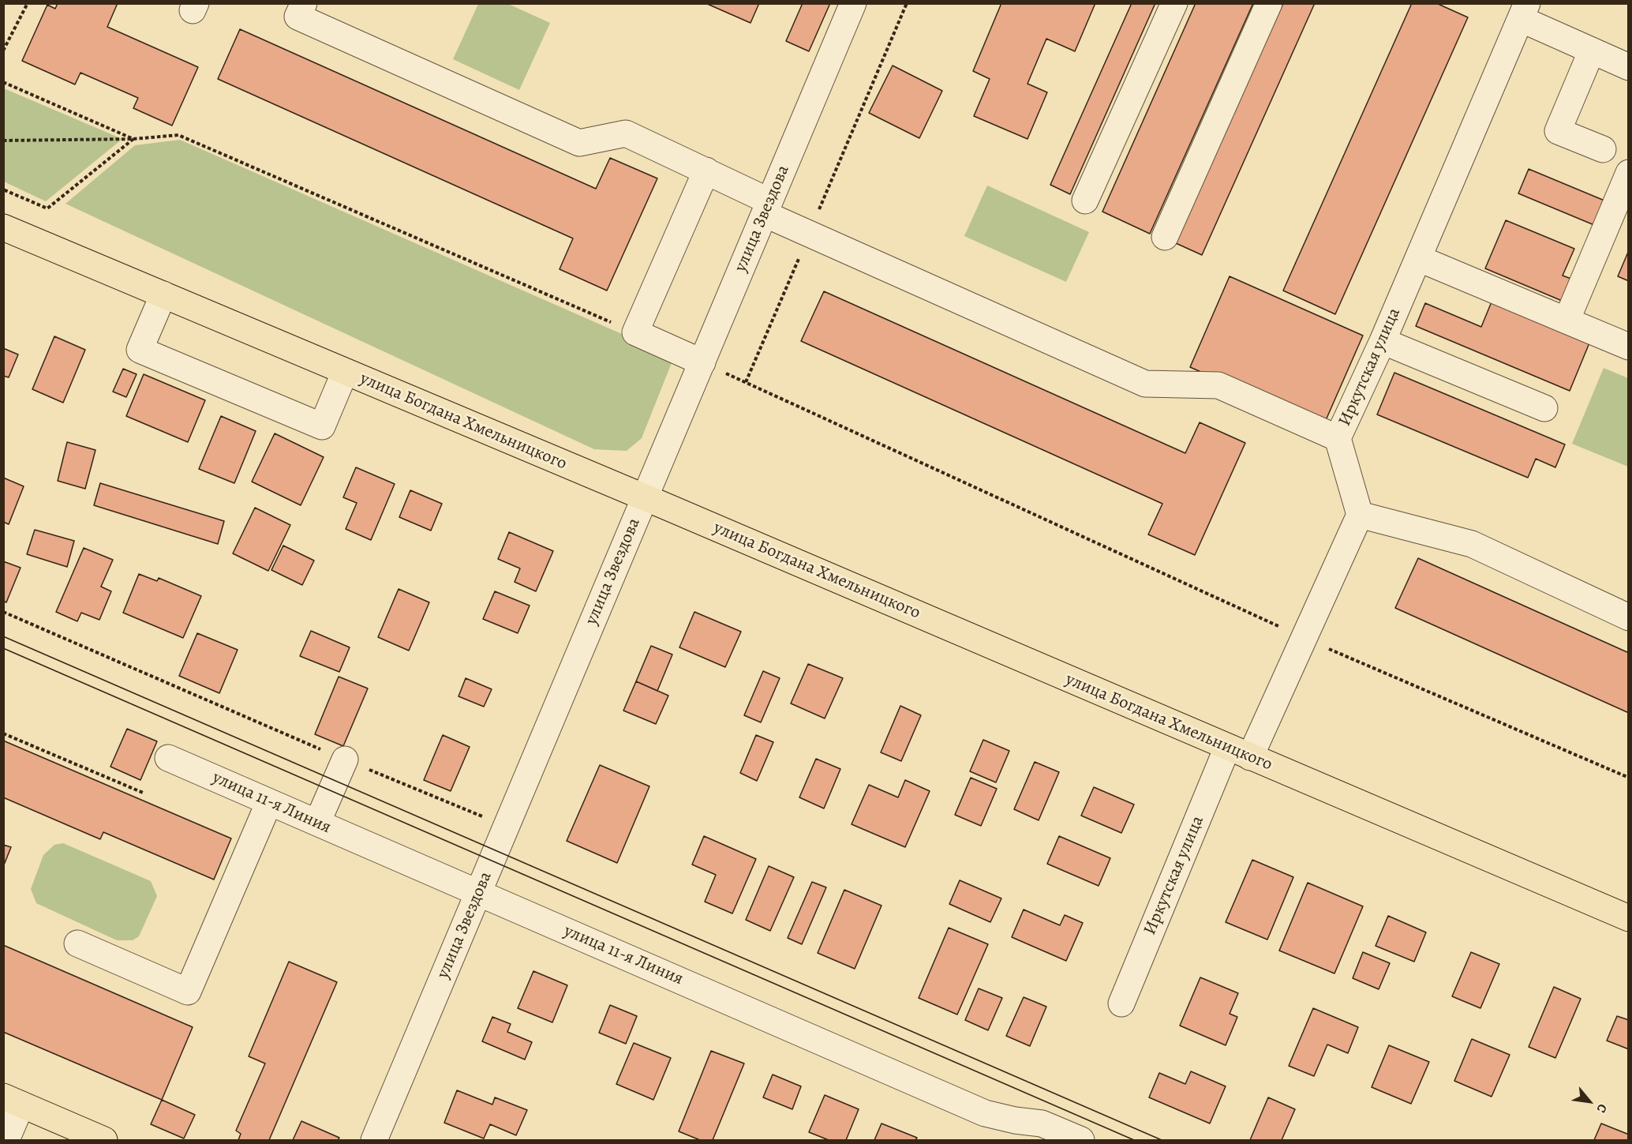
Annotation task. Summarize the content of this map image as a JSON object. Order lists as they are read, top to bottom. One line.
{"streets":{"main road":["улица Богдана Хмельницкого"],"street":["улица Звездова","Иркутская улица","улица 11-я Линия"]},"crossings":[["улица Звездова","улица Богдана Хмельницкого"],["улица Звездова","улица 11-я Линия"],["Иркутская улица","улица Богдана Хмельницкого"]],"north":"bottom right"}
